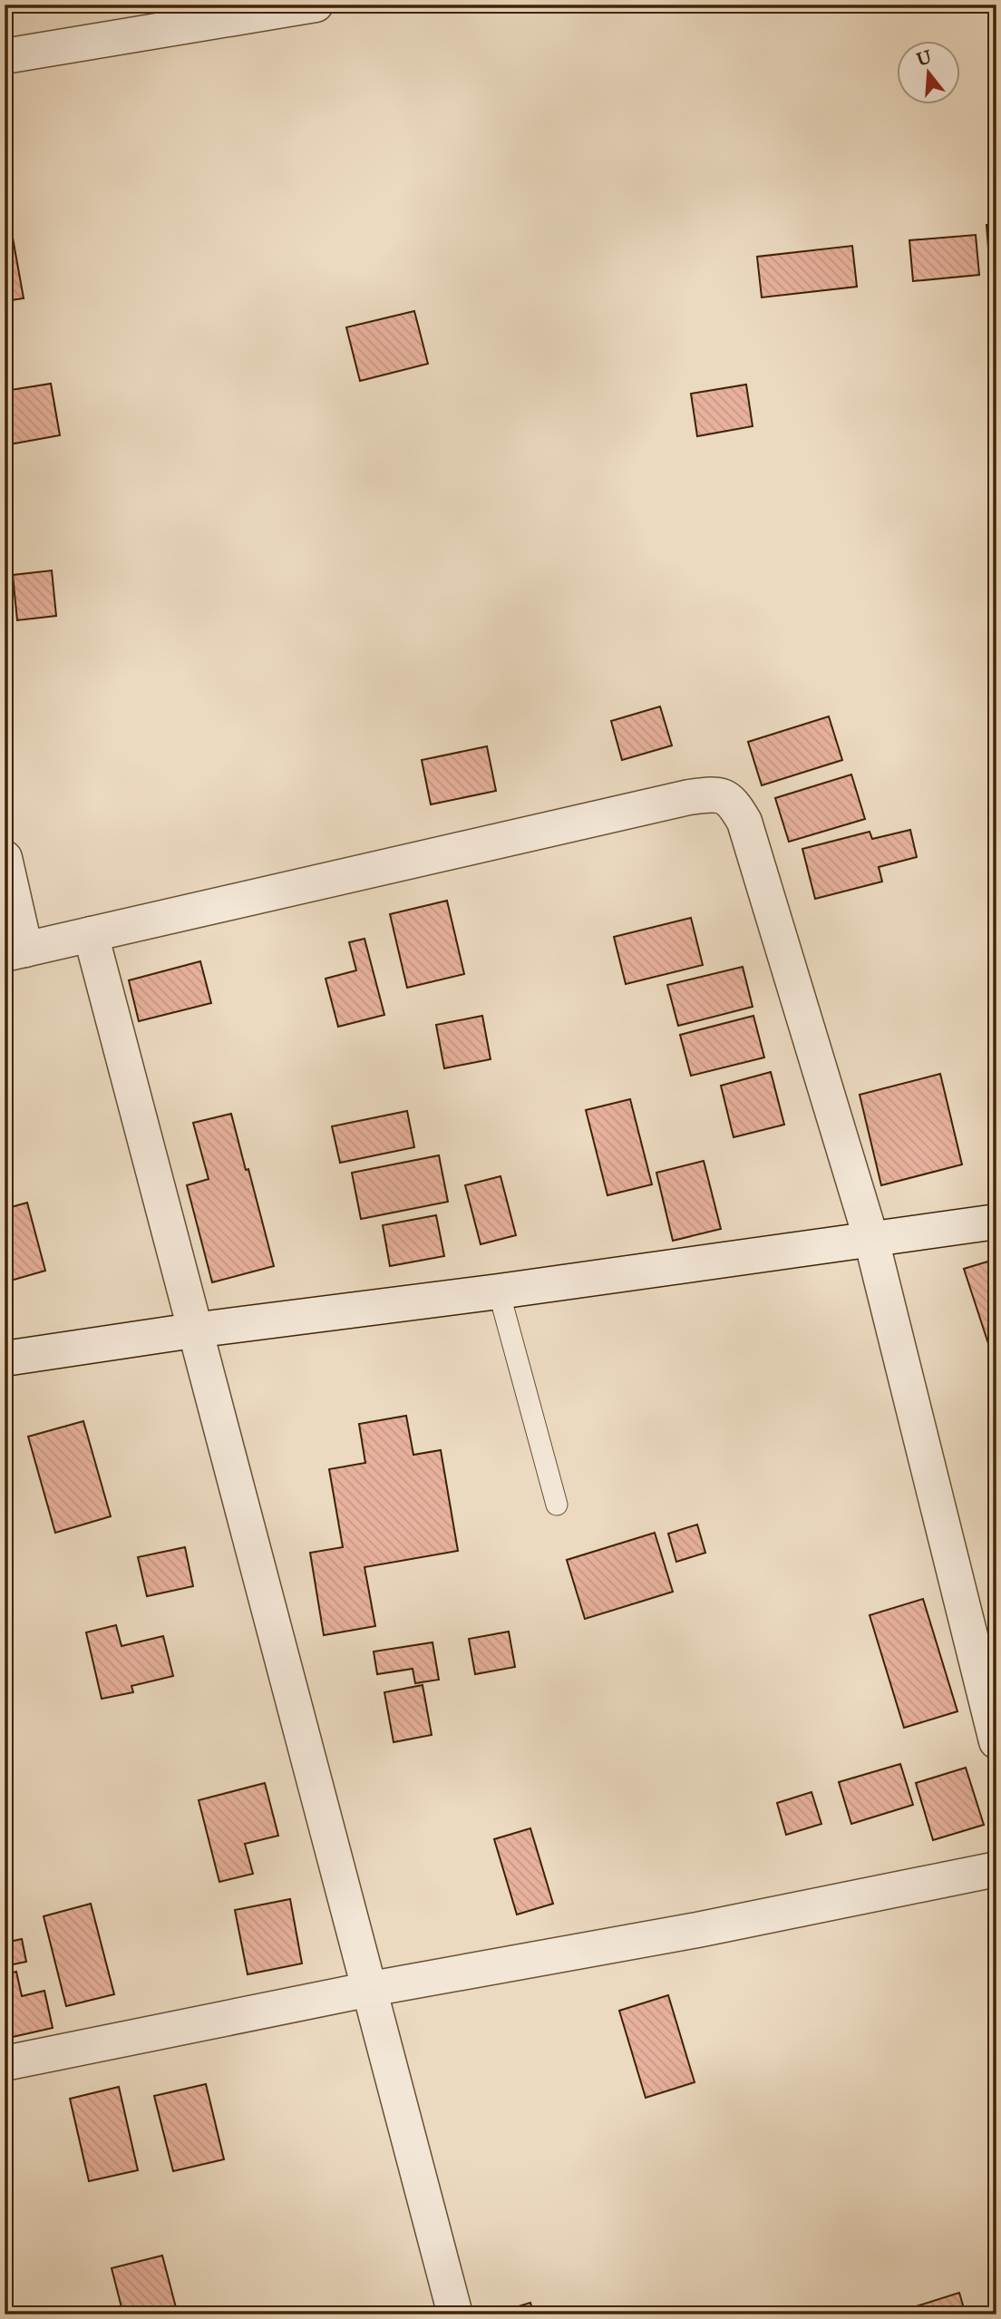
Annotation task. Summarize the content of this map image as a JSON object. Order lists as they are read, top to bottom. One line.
{"north":"top"}
